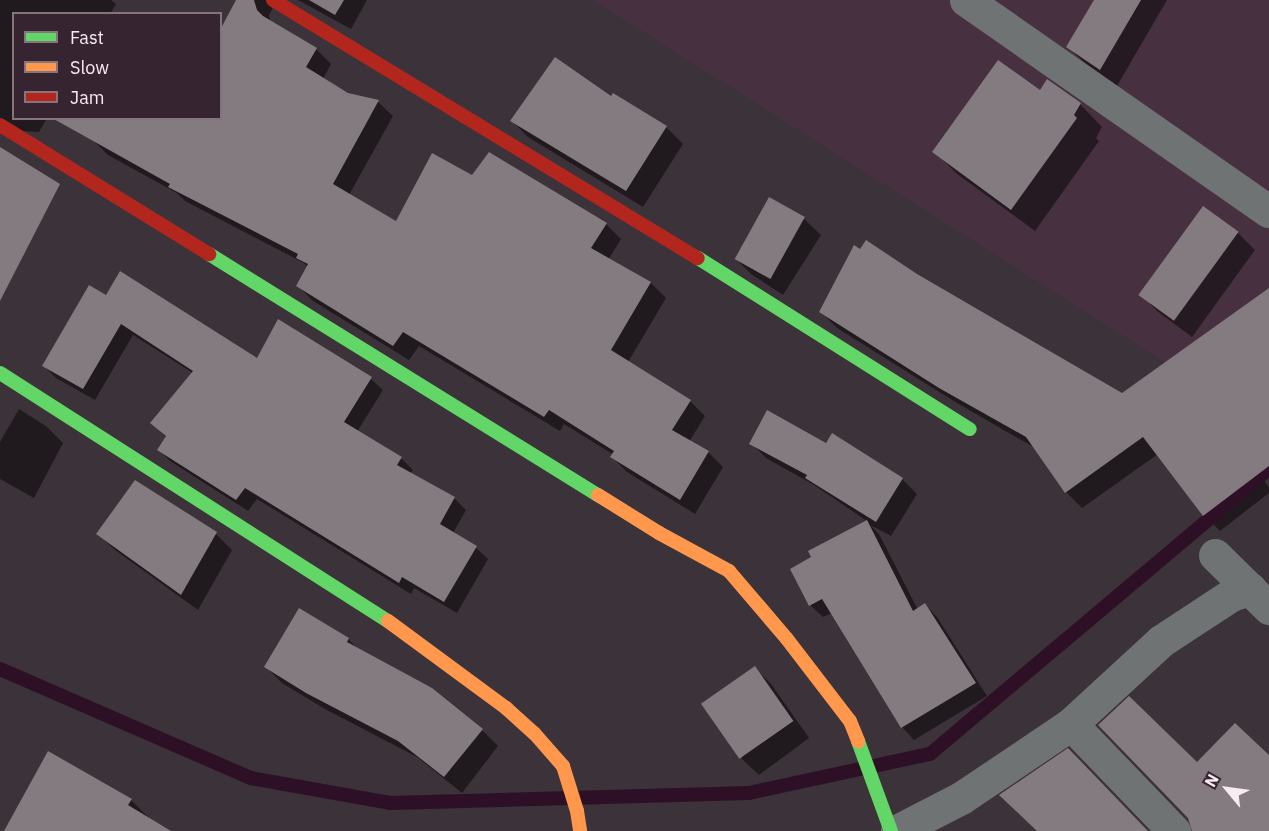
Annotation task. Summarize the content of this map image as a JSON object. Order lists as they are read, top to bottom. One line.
{"legend":["Fast","Slow","Jam"],"north":"top left"}
